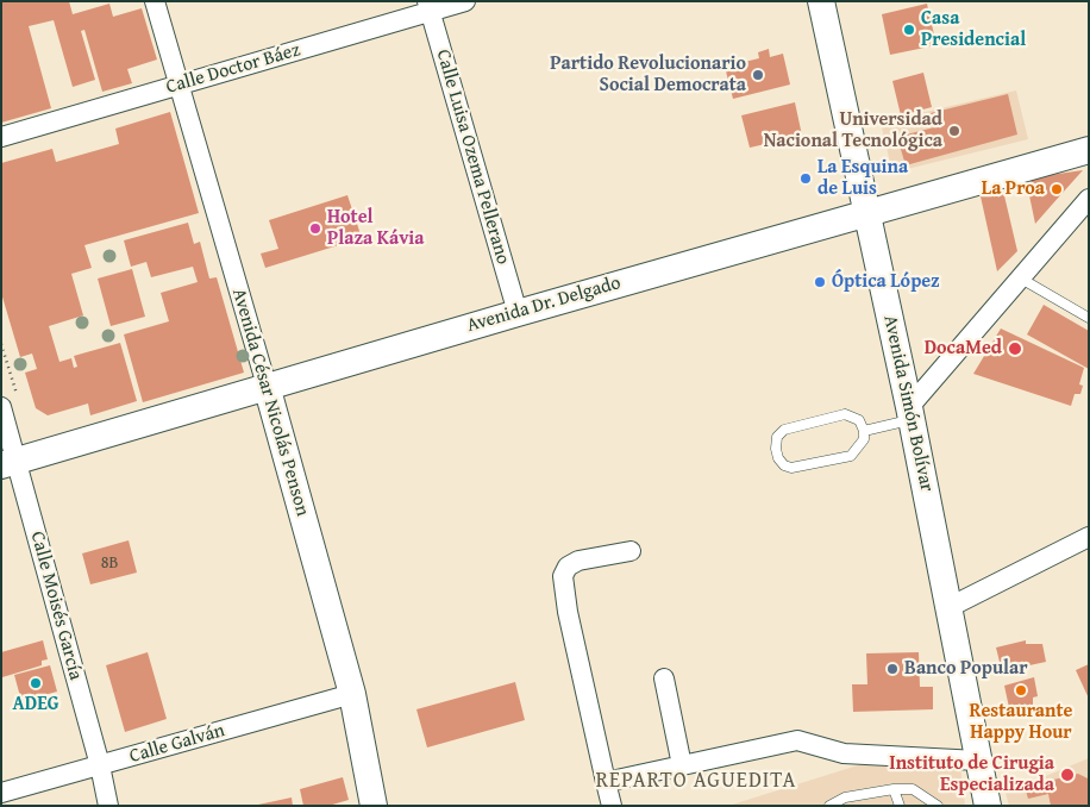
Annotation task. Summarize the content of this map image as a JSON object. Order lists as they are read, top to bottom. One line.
{"streets":{"main road":["Avenida Dr. Delgado","Avenida César Nicolás Penson","Avenida Simón Bolívar"],"street":["Calle Doctor Báez","Calle Luisa Ozema Pellerano","Calle Moisés García","Calle Galván"]},"crossings":[["Calle Doctor Báez","Calle Luisa Ozema Pellerano"],["Calle Doctor Báez","Avenida César Nicolás Penson"],["Calle Luisa Ozema Pellerano","Avenida Dr. Delgado"],["Avenida Dr. Delgado","Avenida César Nicolás Penson"],["Avenida Dr. Delgado","Avenida Simón Bolívar"],["Avenida Dr. Delgado","Calle Moisés García"],["Avenida César Nicolás Penson","Calle Galván"],["Calle Moisés García","Calle Galván"]],"districts":["REPARTO AGUEDITA"],"places":["Casa Presidencial","Partido Revolucionario Social Democrata","Universidad Nacional Tecnológica","La Esquina de Luis","La Proa","Hotel Plaza Kávia","Óptica López","DocaMed","Banco Popular","ADEG","Restaurante Happy Hour","Instituto de Cirugia Especializada"],"house_numbers":["8B"]}
